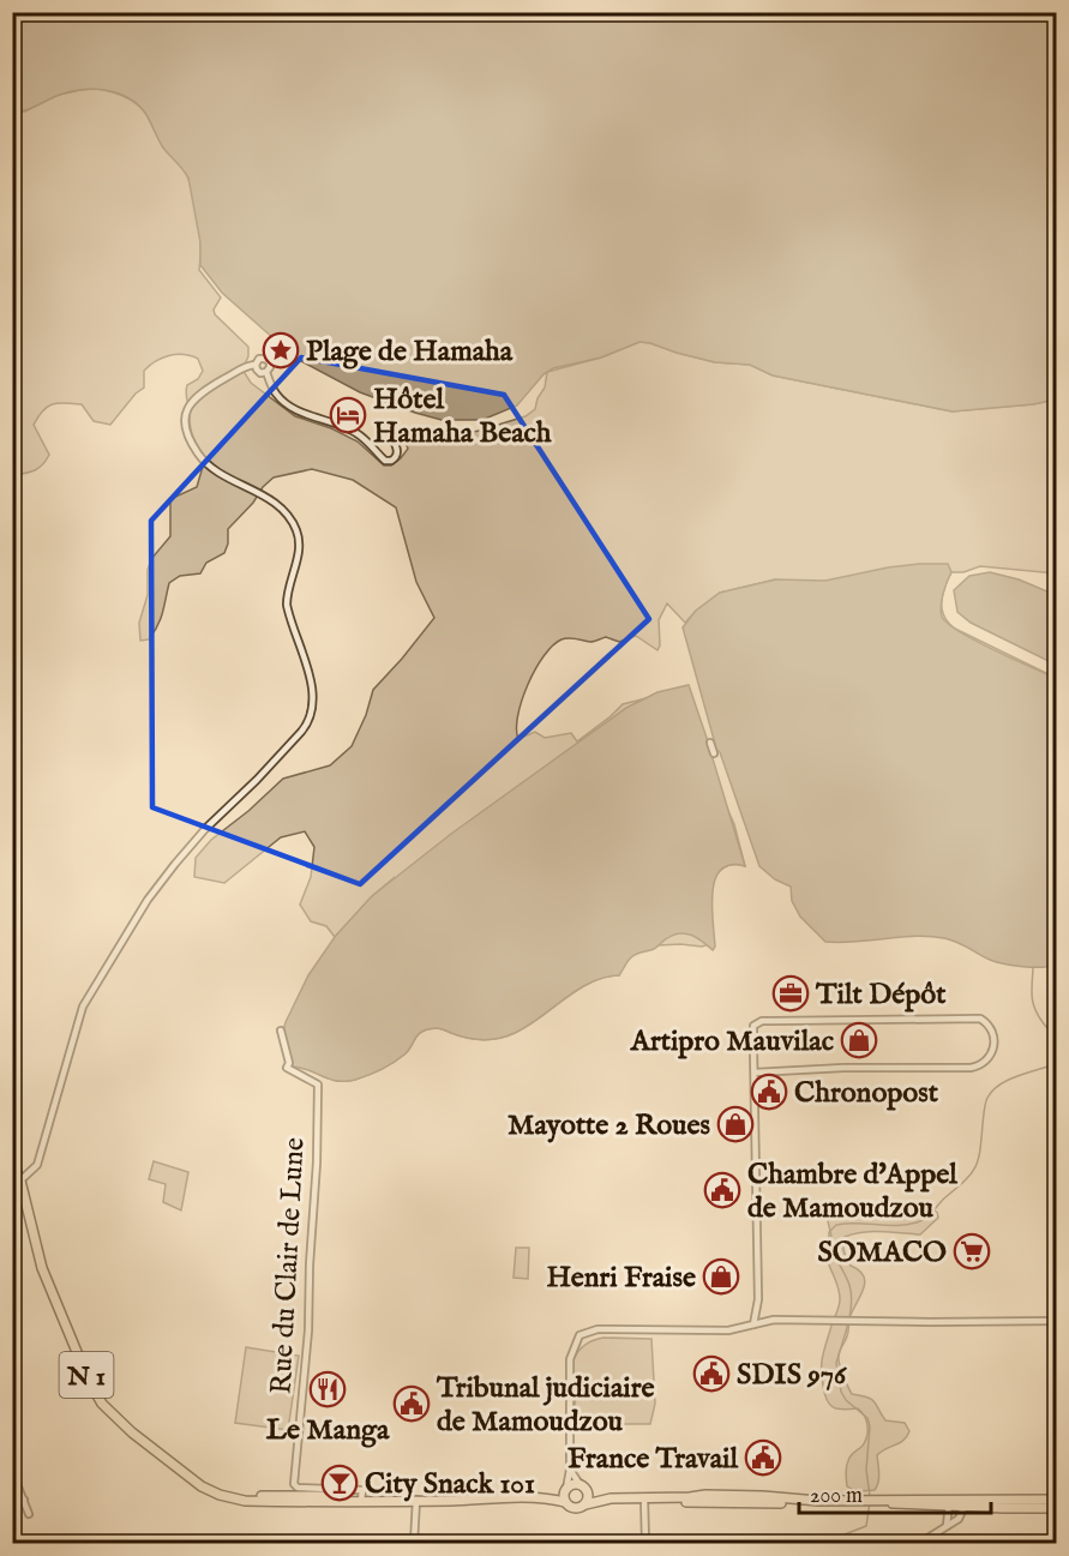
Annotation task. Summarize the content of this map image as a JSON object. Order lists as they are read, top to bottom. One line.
{"streets":{"main road":["N 1"],"street":["Rue du Clair de Lune"]},"crossings":[["Rue du Clair de Lune","N 1"]],"places":{"place":["Plage de Hamaha"],"hotel":["Hôtel Hamaha Beach"],"office":["Tilt Dépôt"],"shop":["Artipro Mauvilac","Mayotte 2 Roues","Henri Fraise"],"public building":["Chronopost","Chambre d'Appel de Mamoudzou","SDIS 976","Tribunal judiciaire de Mamoudzou","France Travail"],"supermarket":["SOMACO"],"restaurant":["Le Manga"],"bar":["City Snack 101"]},"scale_bar":"200 m"}
